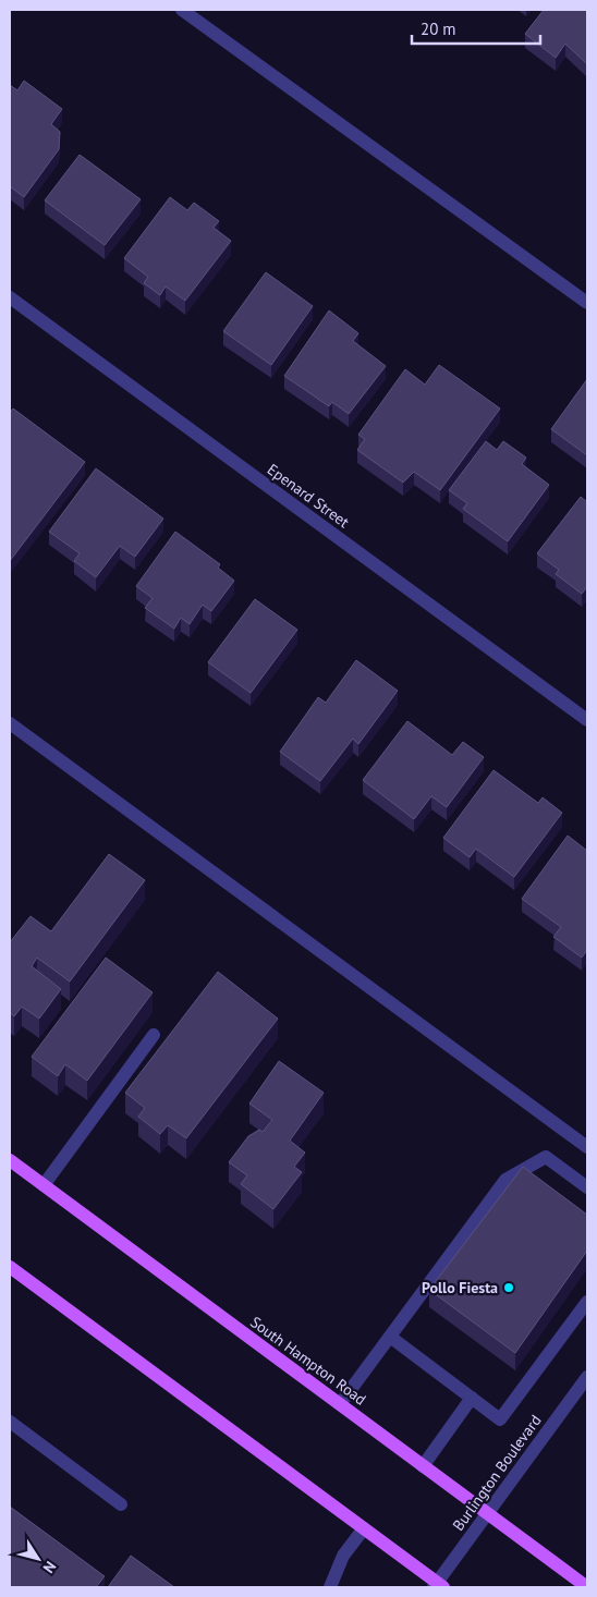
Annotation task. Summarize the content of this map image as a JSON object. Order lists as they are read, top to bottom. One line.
{"streets":{"main road":["South Hampton Road"],"street":["Epenard Street","Burlington Boulevard"]},"crossings":[["South Hampton Road","Burlington Boulevard"]],"places":["Pollo Fiesta"],"scale_bar":"20 m","north":"bottom right"}
